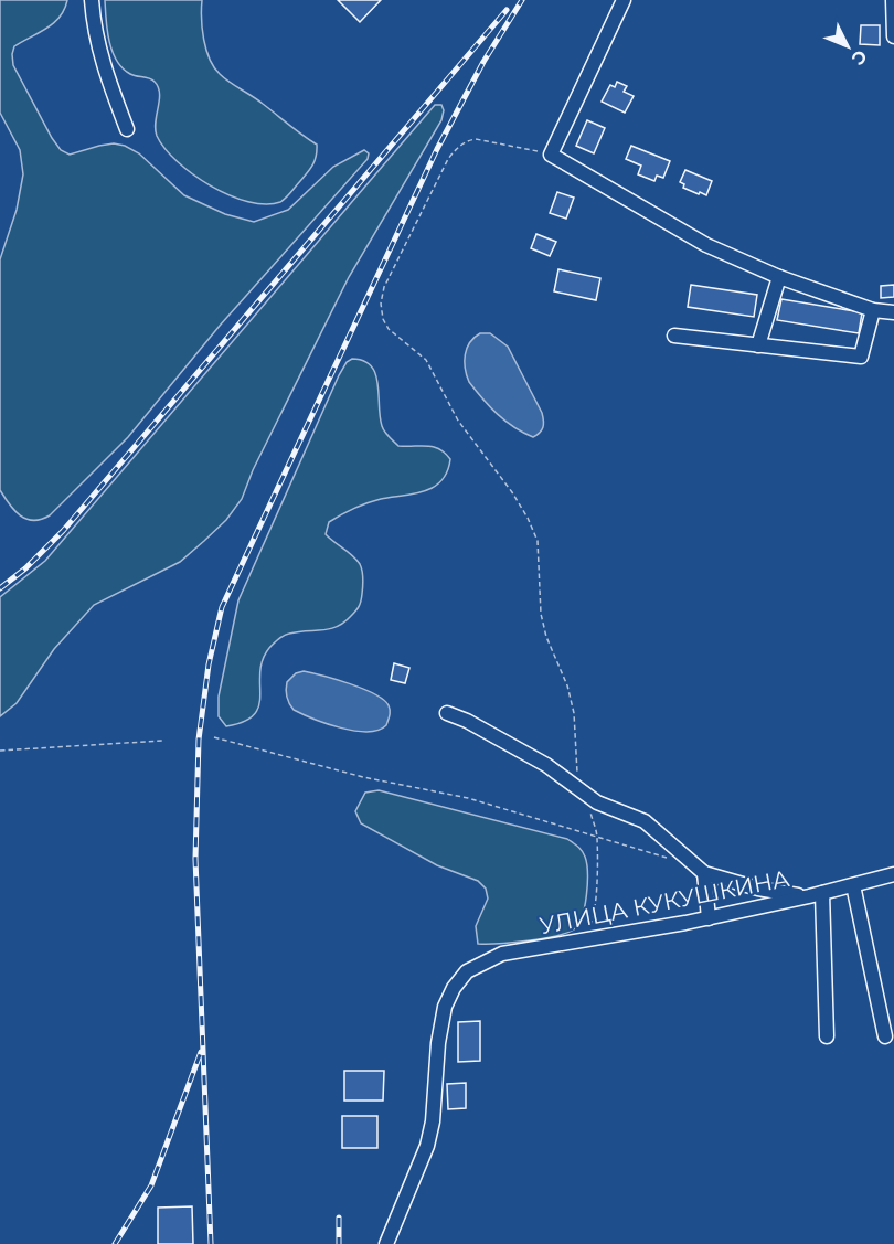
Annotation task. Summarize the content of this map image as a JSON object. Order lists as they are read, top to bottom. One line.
{"streets":{"street":["УЛИЦА КУКУШКИНА"]},"north":"bottom right"}
